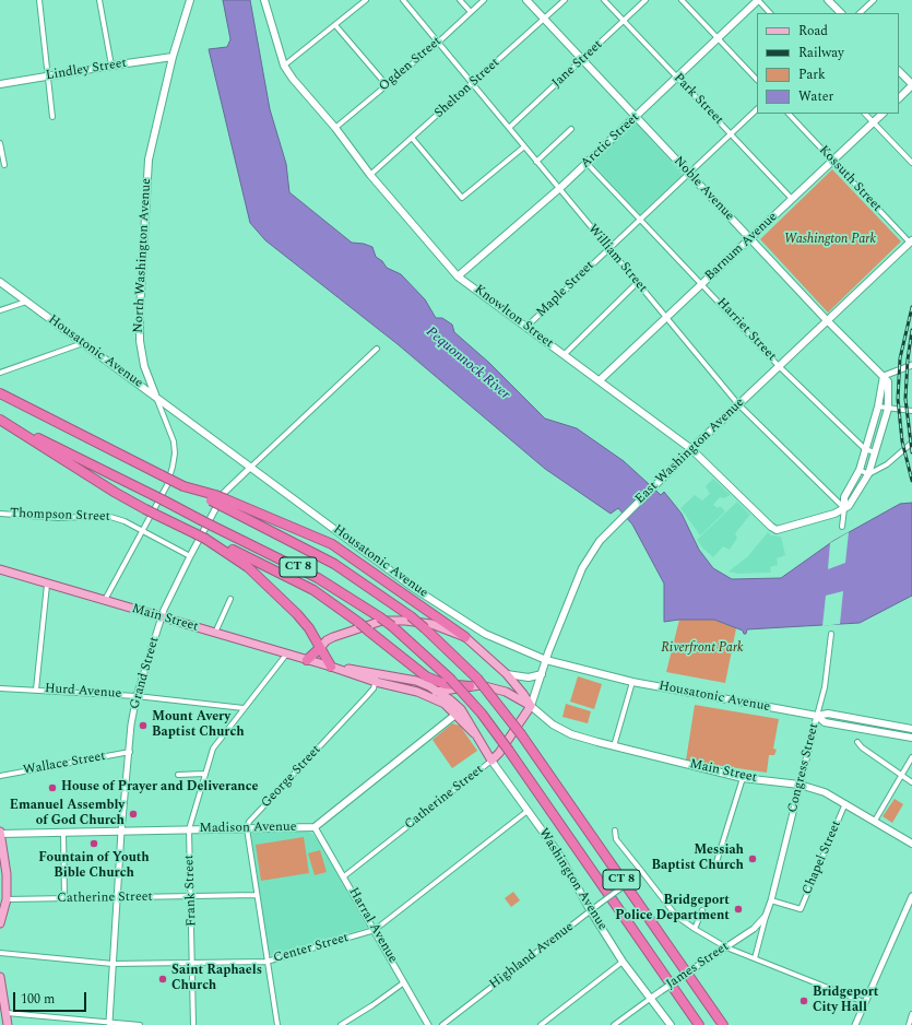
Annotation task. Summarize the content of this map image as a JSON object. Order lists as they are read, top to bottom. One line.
{"streets":{"highway":["CT 8"],"main road":["Lindley Street","Arctic Street","Noble Avenue","Barnum Avenue","North Washington Avenue","Knowlton Street","Housatonic Avenue","East Washington Avenue","Main Street","Catherine Street","Madison Avenue","Washington Avenue"],"street":["Ogden Street","Jane Street","Shelton Street","Park Street","Kossuth Street","William Street","Maple Street","Harriet Street","Thompson Street","Grand Street","Hurd Avenue","Wallace Street","Congress Street","George Street","Chapel Street","Frank Street","Harral Avenue","Center Street","Highland Avenue","James Street"]},"crossings":[["Ogden Street","William Street"],["Ogden Street","Knowlton Street"],["Jane Street","Park Street"],["Jane Street","Noble Avenue"],["Jane Street","William Street"],["Lindley Street","North Washington Avenue"],["Shelton Street","Noble Avenue"],["Shelton Street","William Street"],["Shelton Street","Knowlton Street"],["Park Street","Arctic Street"],["Park Street","Barnum Avenue"],["Park Street","Maple Street"],["Arctic Street","Noble Avenue"],["Arctic Street","William Street"],["Arctic Street","Knowlton Street"],["Arctic Street","Harriet Street"],["Kossuth Street","Barnum Avenue"],["Kossuth Street","East Washington Avenue"],["Noble Avenue","Barnum Avenue"],["Noble Avenue","Maple Street"],["Noble Avenue","East Washington Avenue"],["Barnum Avenue","William Street"],["Barnum Avenue","Knowlton Street"],["Barnum Avenue","Harriet Street"],["North Washington Avenue","Housatonic Avenue"],["North Washington Avenue","Thompson Street"],["North Washington Avenue","Main Street"],["William Street","Maple Street"],["William Street","Knowlton Street"],["William Street","East Washington Avenue"],["Maple Street","Knowlton Street"],["Maple Street","Harriet Street"],["Knowlton Street","East Washington Avenue"],["Harriet Street","East Washington Avenue"],["Housatonic Avenue","East Washington Avenue"],["Housatonic Avenue","Grand Street"],["Housatonic Avenue","Congress Street"],["East Washington Avenue","Main Street"],["East Washington Avenue","Catherine Street"],["Thompson Street","Grand Street"],["Main Street","Grand Street"],["Main Street","Congress Street"],["Main Street","George Street"],["Main Street","Catherine Street"],["Main Street","Madison Avenue"],["Main Street","Chapel Street"],["Main Street","Washington Avenue"],["Main Street","Frank Street"],["Grand Street","Hurd Avenue"],["Grand Street","Wallace Street"],["Grand Street","Catherine Street"],["Grand Street","Madison Avenue"],["Grand Street","Center Street"],["Hurd Avenue","Frank Street"],["Congress Street","Chapel Street"],["Congress Street","James Street"],["George Street","Madison Avenue"],["Catherine Street","Washington Avenue"],["Catherine Street","Frank Street"],["Catherine Street","Harral Avenue"],["Madison Avenue","Washington Avenue"],["Madison Avenue","Frank Street"],["Madison Avenue","Harral Avenue"],["Chapel Street","James Street"],["Washington Avenue","Center Street"],["Washington Avenue","Highland Avenue"],["Washington Avenue","James Street"],["Frank Street","Center Street"],["Harral Avenue","Center Street"]],"water":["Pequonnock River"],"parks":["Washington Park","Riverfront Park"],"places":["Mount Avery Baptist Church","House of Prayer and Deliverance","Emanuel Assembly of God Church","Fountain of Youth Bible Church","Messiah Baptist Church","Bridgeport Police Department","Saint Raphaels Church","Bridgeport City Hall"],"legend":["Road","Railway","Park","Water"],"scale_bar":"100 m"}
